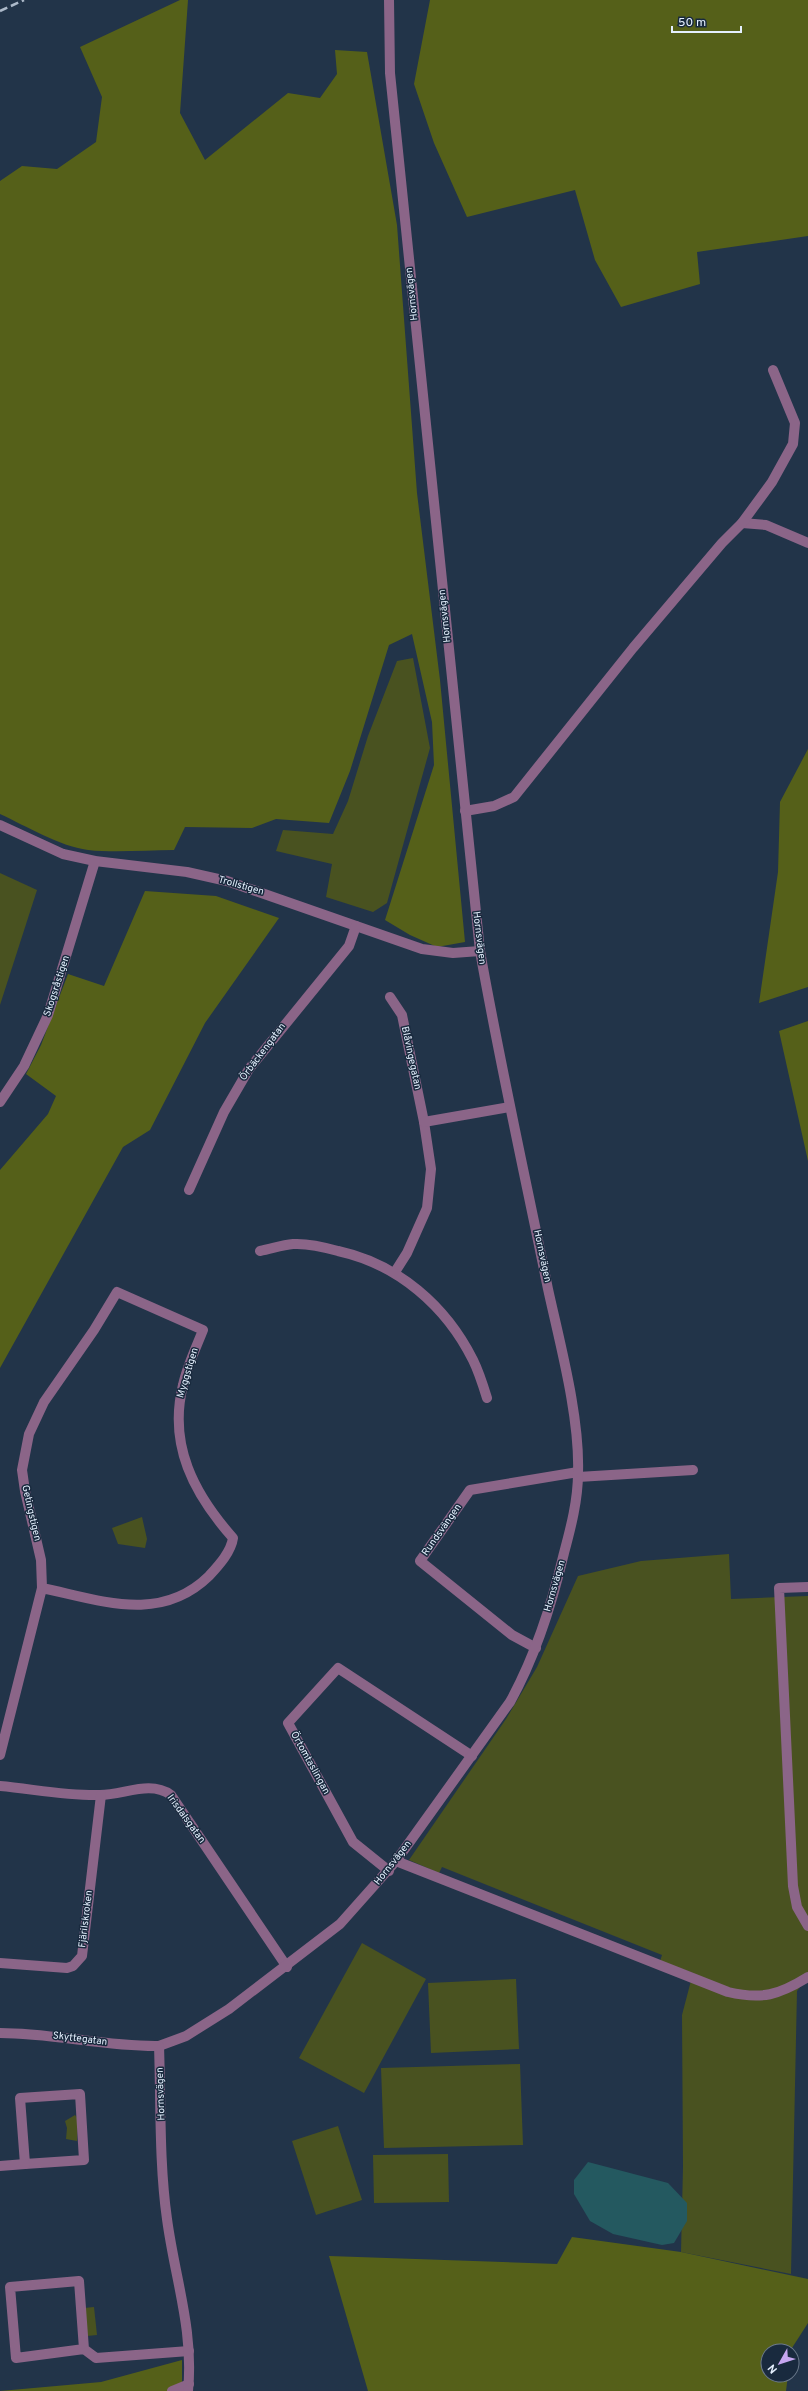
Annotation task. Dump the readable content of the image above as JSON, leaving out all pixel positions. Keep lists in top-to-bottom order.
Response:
{
  "streets": {
    "street": [
      "Hornsvägen",
      "Trollstigen",
      "Skogsråstigen",
      "Örbäckengatan",
      "Blåvingegatan",
      "Myggstigen",
      "Getingstigen",
      "Rundsvängen",
      "Örtomtaslingan",
      "Irisdalsgatan",
      "Fjärilskroken",
      "Skyttegatan"
    ]
  },
  "crossings": [
    ["Hornsvägen", "Trollstigen"],
    ["Hornsvägen", "Rundsvängen"],
    ["Hornsvägen", "Örtomtaslingan"],
    ["Hornsvägen", "Irisdalsgatan"],
    ["Hornsvägen", "Skyttegatan"],
    ["Trollstigen", "Skogsråstigen"],
    ["Trollstigen", "Örbäckengatan"],
    ["Myggstigen", "Getingstigen"],
    ["Irisdalsgatan", "Fjärilskroken"]
  ],
  "scale_bar": "50 m",
  "north": "bottom left"
}
